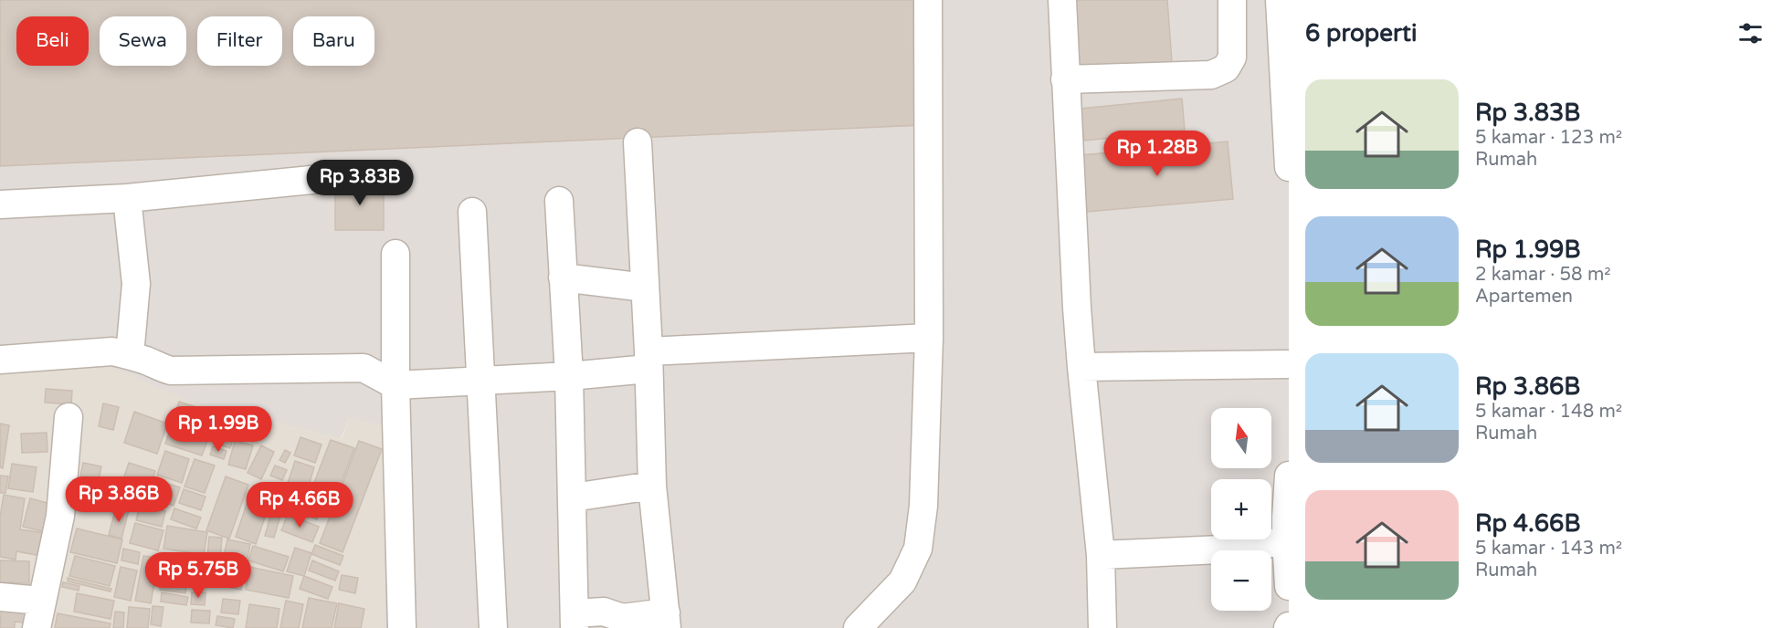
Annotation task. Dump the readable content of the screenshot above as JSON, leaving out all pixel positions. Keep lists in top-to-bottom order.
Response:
{
  "north": "top",
  "page": {
    "heading": "6 properti",
    "chip": [
      "Beli",
      "Sewa",
      "Filter",
      "Baru"
    ],
    "list": [
      {
        "name": "Rp 3.83B",
        "note": "5 kamar · 123 m² · Rumah"
      },
      {
        "name": "Rp 1.99B",
        "note": "2 kamar · 58 m² · Apartemen"
      },
      {
        "name": "Rp 3.86B",
        "note": "5 kamar · 148 m² · Rumah"
      },
      {
        "name": "Rp 4.66B",
        "note": "5 kamar · 143 m² · Rumah"
      }
    ],
    "price": [
      "Rp 1.28B",
      "Rp 3.83B",
      "Rp 1.99B",
      "Rp 3.86B",
      "Rp 4.66B",
      "Rp 5.75B"
    ],
    "map_buttons": ["+", "−"]
  }
}
